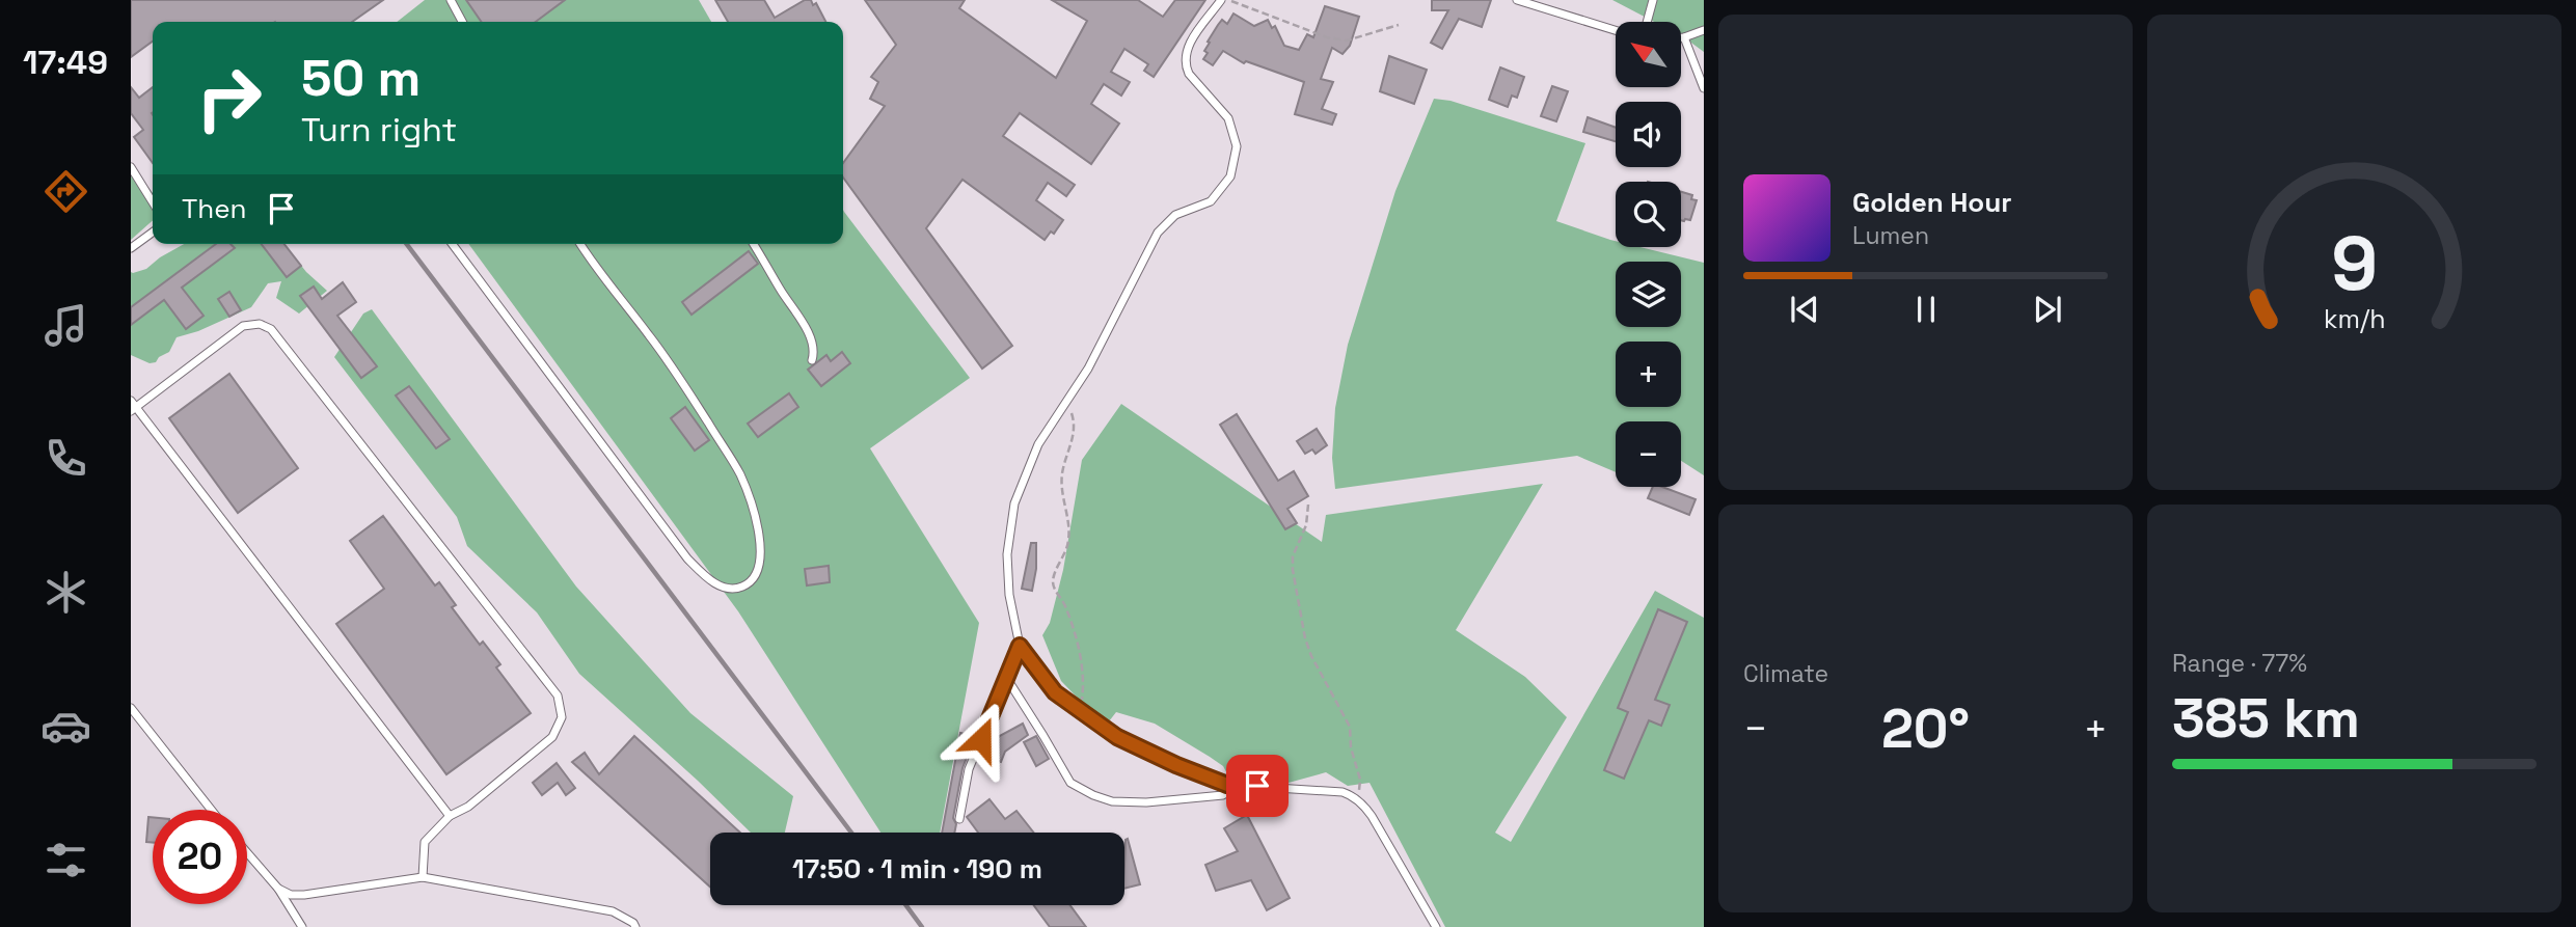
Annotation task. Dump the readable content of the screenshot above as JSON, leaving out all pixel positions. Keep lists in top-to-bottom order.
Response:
{
  "north": "top left",
  "page": {
    "tabs": "17:49",
    "map_buttons": ["+", "−"],
    "turn": ["50 m", "Turn right"],
    "then": "Then",
    "song": ["Golden Hour", "Lumen"],
    "tile": [
      "Climate",
      ["Range · 77%", "385 km"]
    ],
    "heat": ["−", "20°", "+"],
    "limit": "20",
    "trip": "17:50 · 1 min · 190 m",
    "gauge": ["9", "km/h"]
  }
}
